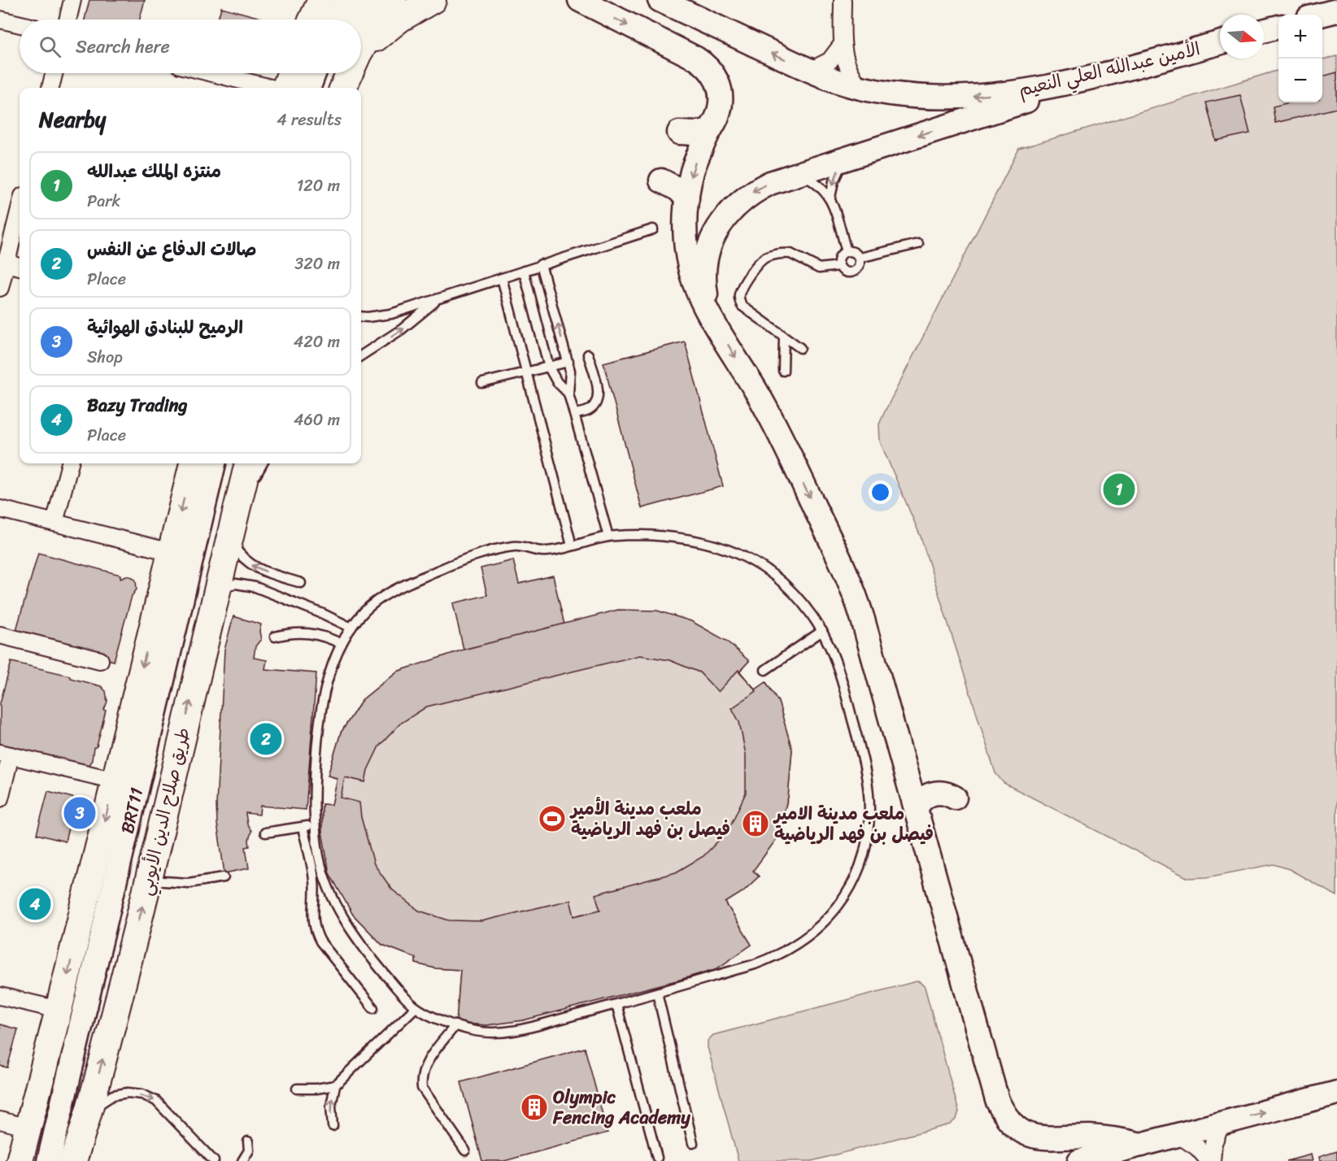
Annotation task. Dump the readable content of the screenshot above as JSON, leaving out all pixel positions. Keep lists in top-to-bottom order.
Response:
{
  "streets": {
    "main road": ["الأمين عبدالله العلي النعيم", "BRT11", "طريق صلاح الدين الأيوبي"]
  },
  "one_way": ["الأمين عبدالله العلي النعيم"],
  "places": {
    "sports": ["ملعب مدينة الأمير فيصل بن فهد الرياضية"],
    "building": ["ملعب مدينة الامير فيصل بن فهد الرياضية", "Olympic Fencing Academy"]
  },
  "north": "right",
  "page": {
    "map_buttons": ["+", "−"],
    "search": "Search here",
    "heading": ["Nearby", "4 results"],
    "list": [
      {
        "mark": "1",
        "name": "منتزه الملك عبدالله",
        "note": "Park",
        "value": "120 m"
      },
      {
        "mark": "2",
        "name": "صالات الدفاع عن النفس",
        "note": "Place",
        "value": "320 m"
      },
      {
        "mark": "3",
        "name": "الرميح للبنادق الهوائية",
        "note": "Shop",
        "value": "420 m"
      },
      {
        "mark": "4",
        "name": "Bazy Trading",
        "note": "Place",
        "value": "460 m"
      }
    ],
    "pins": [
      "1",
      "2",
      "3",
      "4"
    ]
  }
}
